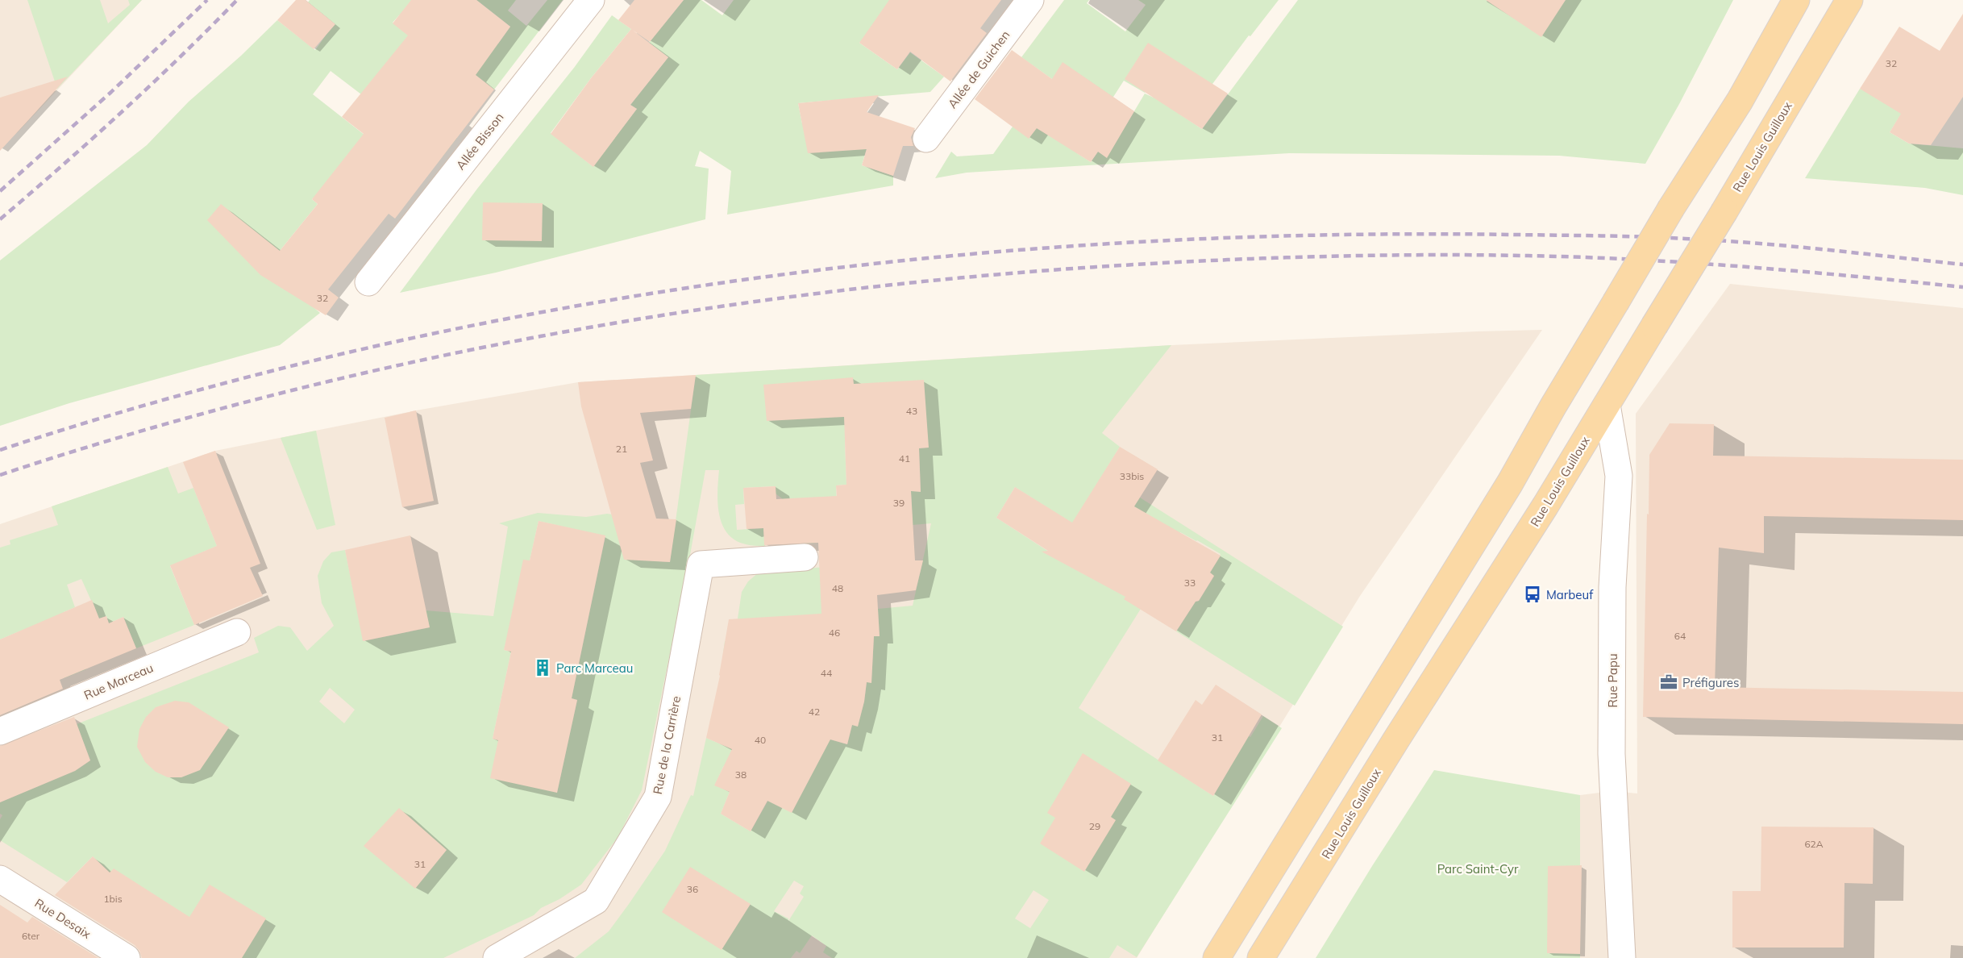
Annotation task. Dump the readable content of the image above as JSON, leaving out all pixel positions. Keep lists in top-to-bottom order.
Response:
{
  "streets": {
    "main road": ["Rue Louis Guilloux"],
    "street": [
      "Allée de Guichen",
      "Allée Bisson",
      "Rue Papu",
      "Rue Marceau",
      "Rue de la Carrière",
      "Rue Desaix"
    ]
  },
  "crossings": [
    ["Rue Louis Guilloux", "Rue Papu"]
  ],
  "parks": ["Parc Saint-Cyr"],
  "places": {
    "bus stop": ["Marbeuf"],
    "building": ["Parc Marceau"],
    "office": ["Préfigures"]
  },
  "house_numbers": [
    "32",
    "32",
    "43",
    "21",
    "41",
    "33bis",
    "39",
    "33",
    "48",
    "46",
    "64",
    "44",
    "42",
    "31",
    "40",
    "38",
    "29",
    "62A",
    "31",
    "36",
    "1bis",
    "6ter"
  ]
}
